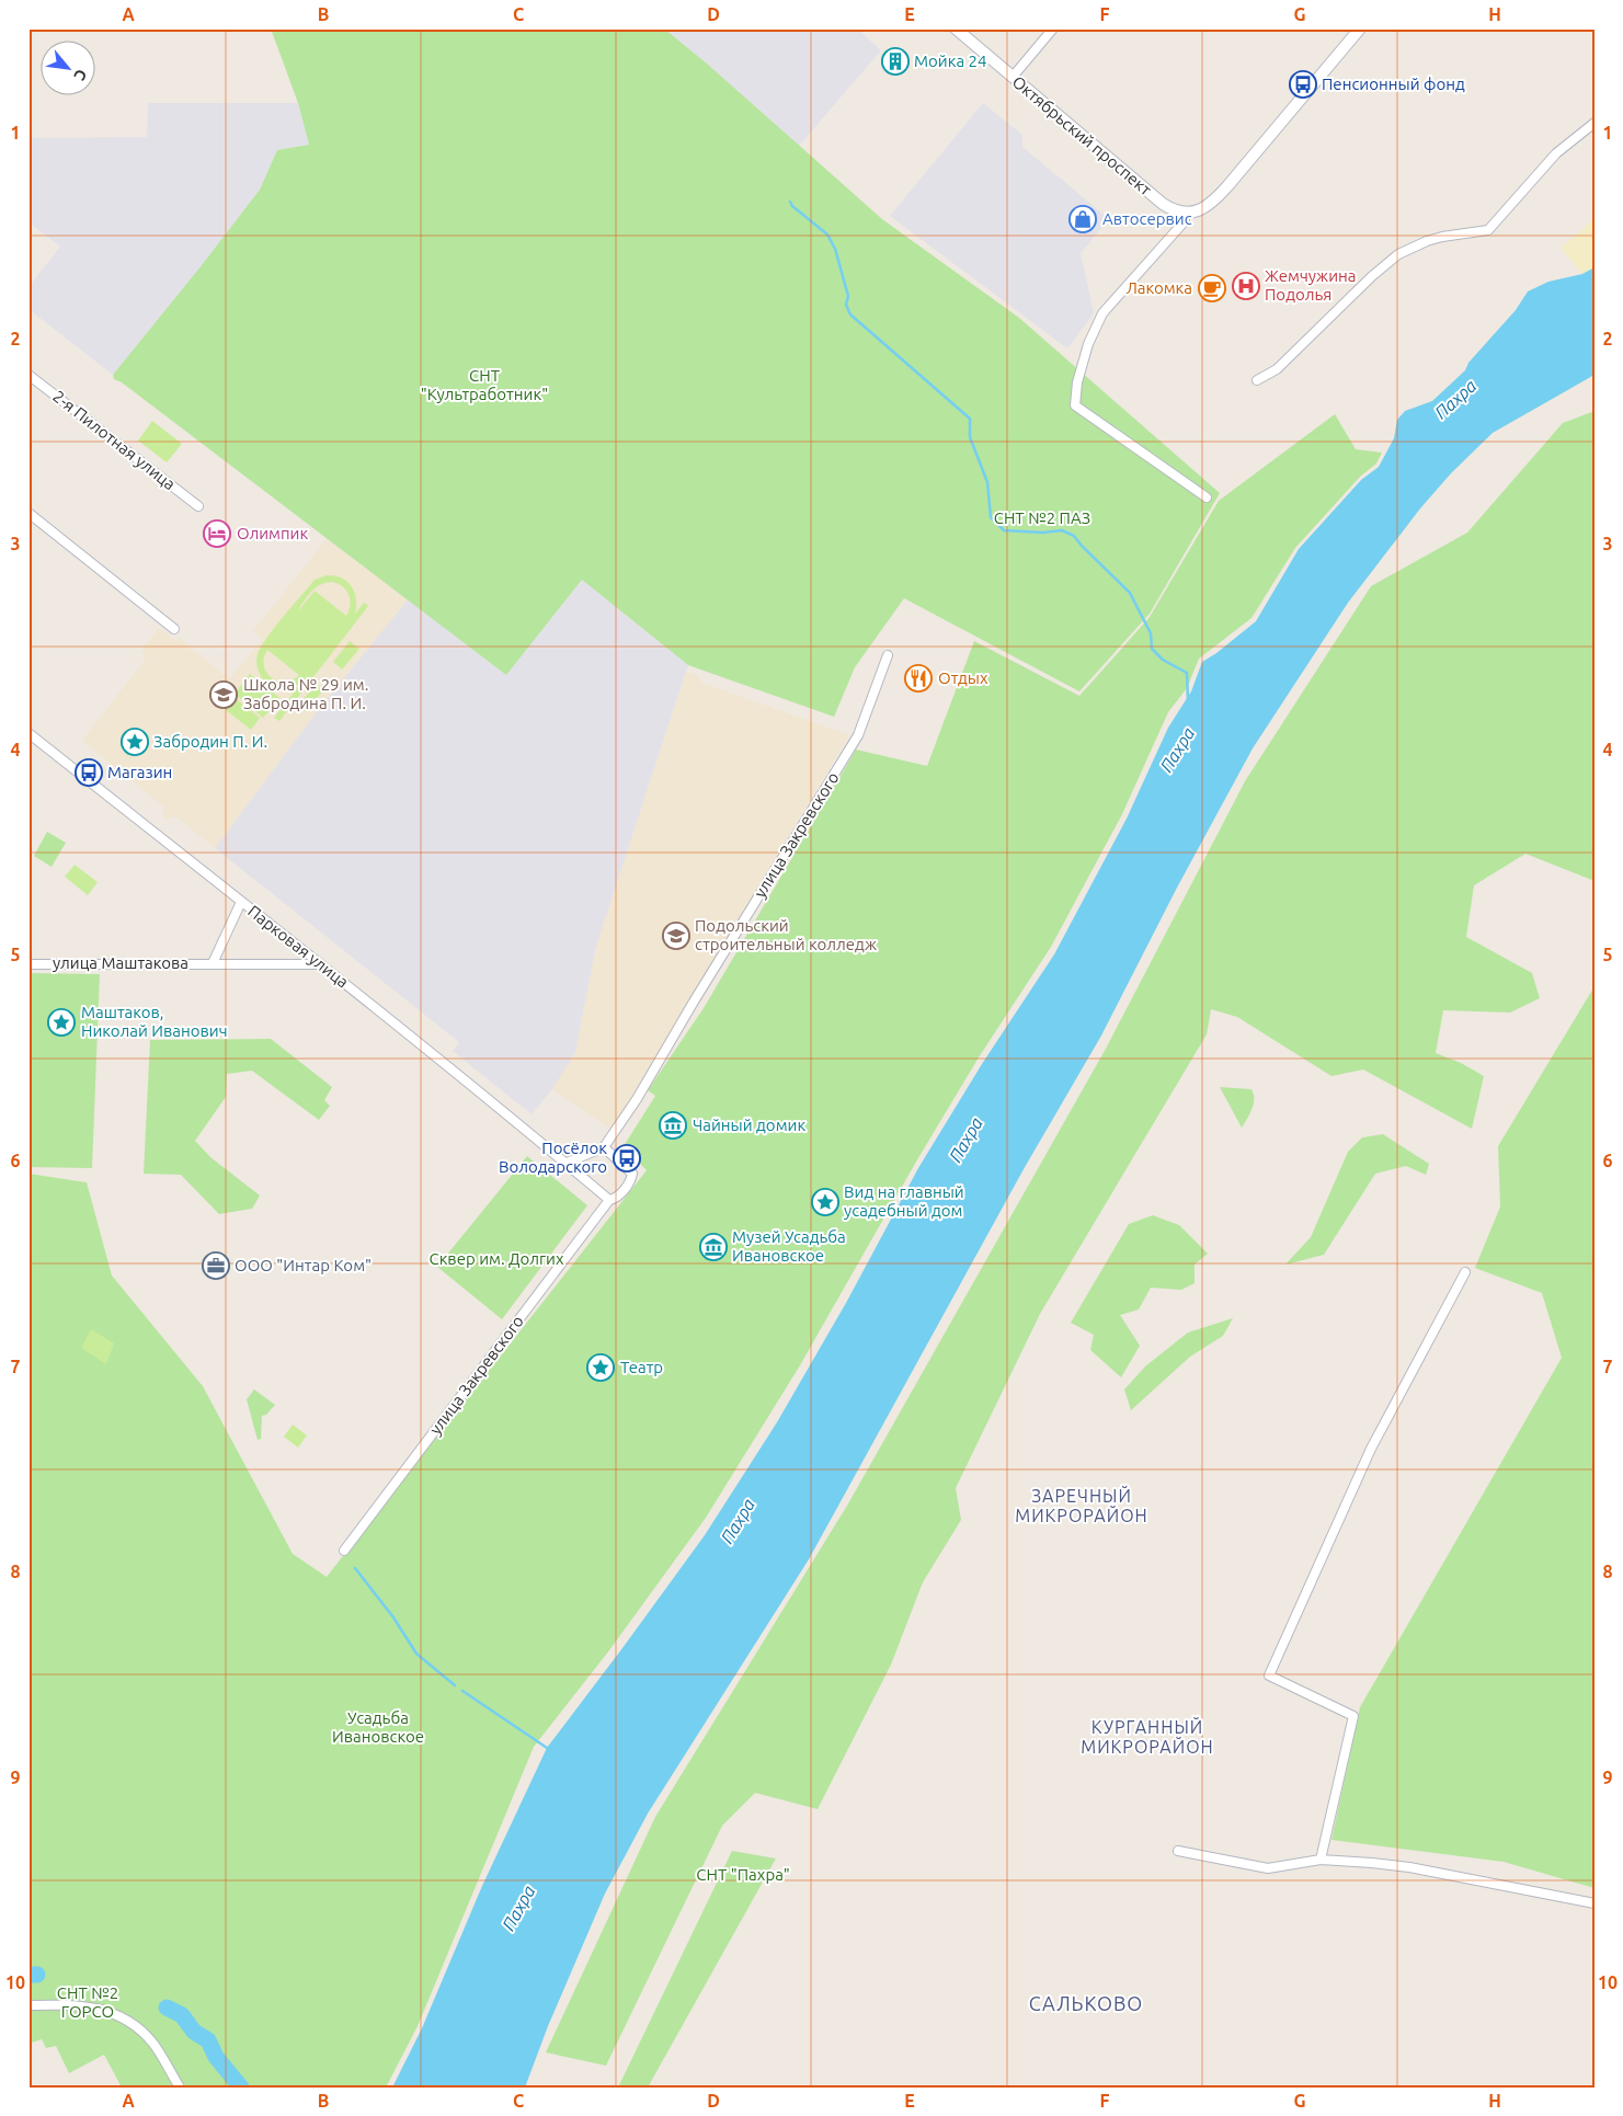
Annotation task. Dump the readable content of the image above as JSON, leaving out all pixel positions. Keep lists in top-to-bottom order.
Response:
{
  "streets": {
    "main road": ["Октябрьский проспект"],
    "street": [
      "2-я Пилотная улица",
      "улица Закревского",
      "Парковая улица",
      "улица Маштакова"
    ]
  },
  "crossings": [
    ["улица Закревского", "Парковая улица"],
    ["Парковая улица", "улица Маштакова"]
  ],
  "districts": ["ЗАРЕЧНЫЙ МИКРОРАЙОН", "КУРГАННЫЙ МИКРОРАЙОН", "САЛЬКОВО"],
  "water": ["Пахра"],
  "parks": [
    "СНТ \"Культработник\"",
    "СНТ №2 ПАЗ",
    "Сквер им. Долгих",
    "Усадьба Ивановское",
    "СНТ \"Пахра\"",
    "СНТ №2 ГОРСО"
  ],
  "places": {
    "building": ["Мойка 24"],
    "bus stop": ["Пенсионный фонд", "Магазин", "Посёлок Володарского"],
    "shop": ["Автосервис"],
    "hospital": ["Жемчужина Подолья"],
    "cafe": ["Лакомка"],
    "hotel": ["Олимпик"],
    "restaurant": ["Отдых"],
    "school or university": ["Школа № 29 им. Забродина П. И.", "Подольский строительный колледж"],
    "place": [
      "Забродин П. И.",
      "Маштаков, Николай Иванович",
      "Вид на главный усадебный дом",
      "Театр"
    ],
    "museum": ["Чайный домик", "Музей Усадьба Ивановское"],
    "office": ["ООО \"Интар Ком\""]
  },
  "north": "bottom right",
  "grid": {
    "columns": [
      "A",
      "B",
      "C",
      "D",
      "E",
      "F",
      "G",
      "H"
    ],
    "rows": [
      "1",
      "2",
      "3",
      "4",
      "5",
      "6",
      "7",
      "8",
      "9",
      "10"
    ]
  }
}
